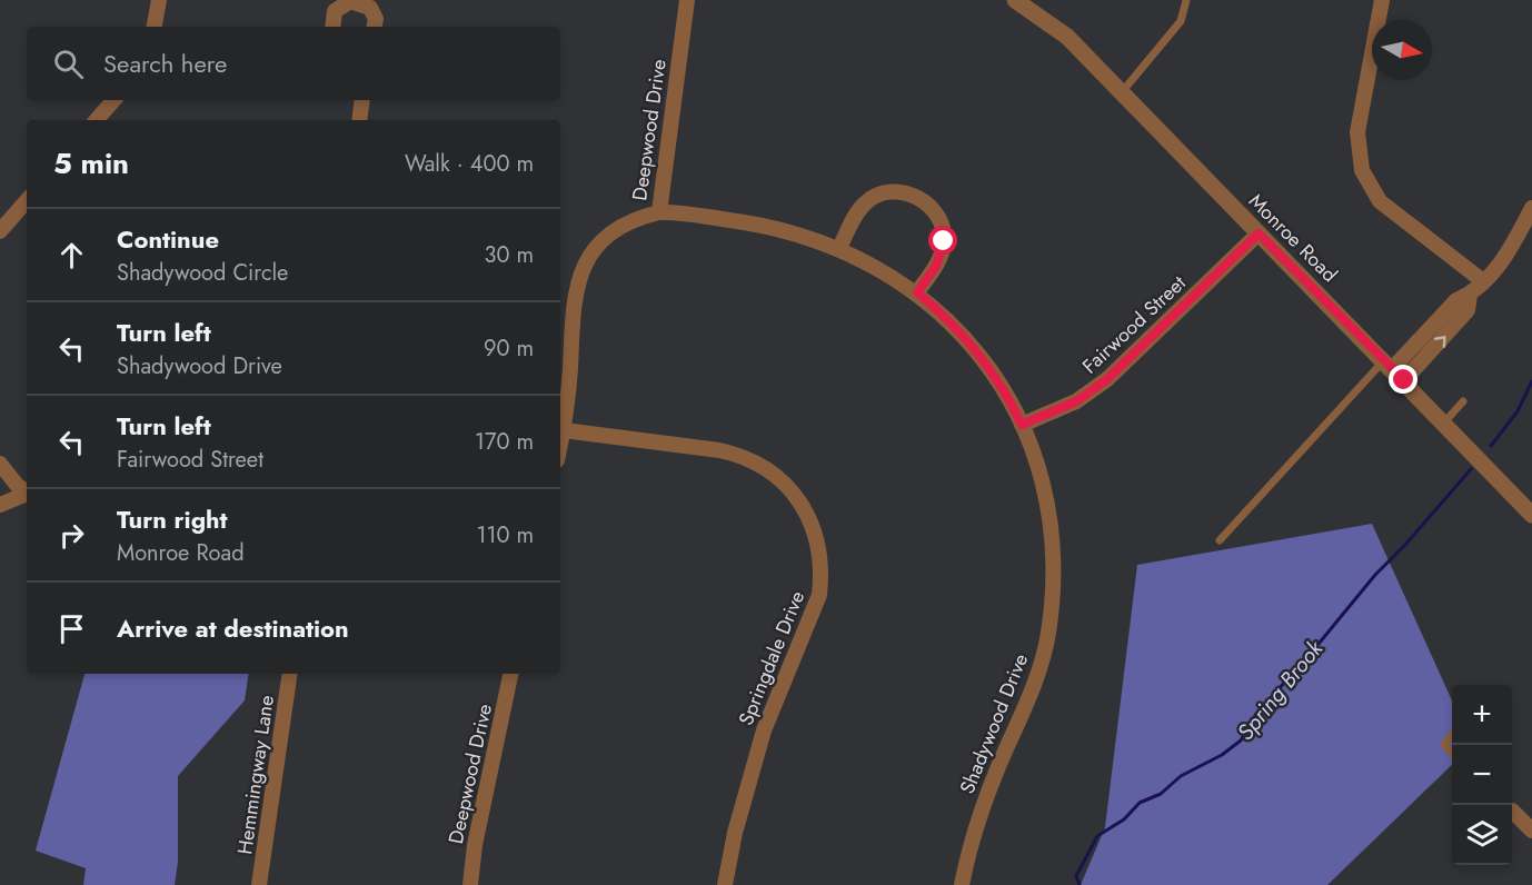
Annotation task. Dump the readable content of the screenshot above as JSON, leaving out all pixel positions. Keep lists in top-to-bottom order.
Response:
{
  "streets": {
    "street": [
      "Deepwood Drive",
      "Monroe Road",
      "Fairwood Street",
      "Springdale Drive",
      "Shadywood Drive",
      "Hemmingway Lane"
    ]
  },
  "crossings": [
    ["Deepwood Drive", "Springdale Drive"],
    ["Deepwood Drive", "Shadywood Drive"],
    ["Monroe Road", "Fairwood Street"],
    ["Fairwood Street", "Shadywood Drive"]
  ],
  "water": ["Spring Brook"],
  "north": "right",
  "page": {
    "search": "Search here",
    "heading": ["5 min", "Walk · 400 m"],
    "list": [
      ["Continue", "Shadywood Circle", "30 m"],
      ["Turn left", "Shadywood Drive", "90 m"],
      ["Turn left", "Fairwood Street", "170 m"],
      ["Turn right", "Monroe Road", "110 m"],
      "Arrive at destination"
    ],
    "map_buttons": ["+", "−"]
  }
}
